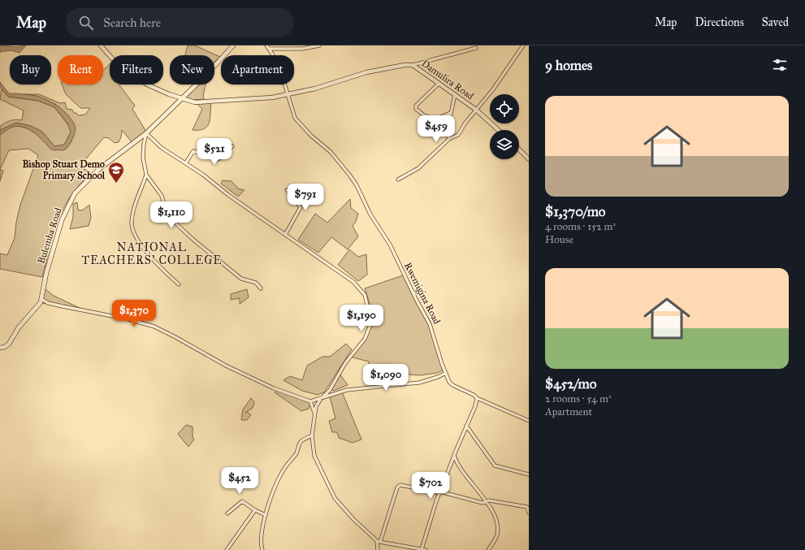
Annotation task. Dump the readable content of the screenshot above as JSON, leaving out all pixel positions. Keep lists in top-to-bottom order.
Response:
{
  "streets": {
    "main road": ["Bulemba Road"],
    "street": ["Damulira Road", "Rwemigina Road"]
  },
  "crossings": [
    ["Damulira Road", "Bulemba Road"],
    ["Damulira Road", "Rwemigina Road"]
  ],
  "districts": ["NATIONAL TEACHERS' COLLEGE"],
  "places": {
    "school or university": ["Bishop Stuart Demo Primary School"]
  },
  "page": {
    "header": "Map",
    "search": "Search here",
    "nav": ["Map", "Directions", "Saved"],
    "heading": "9 homes",
    "chip": [
      "Buy",
      "Rent",
      "Filters",
      "New",
      "Apartment"
    ],
    "list": [
      {
        "name": "$1,370/mo",
        "note": "4 rooms · 152 m² · House"
      },
      {
        "name": "$452/mo",
        "note": "2 rooms · 54 m² · Apartment"
      }
    ],
    "price": [
      "$459",
      "$521",
      "$791",
      "$1,110",
      "$1,370",
      "$1,190",
      "$1,090",
      "$452",
      "$702"
    ]
  }
}
